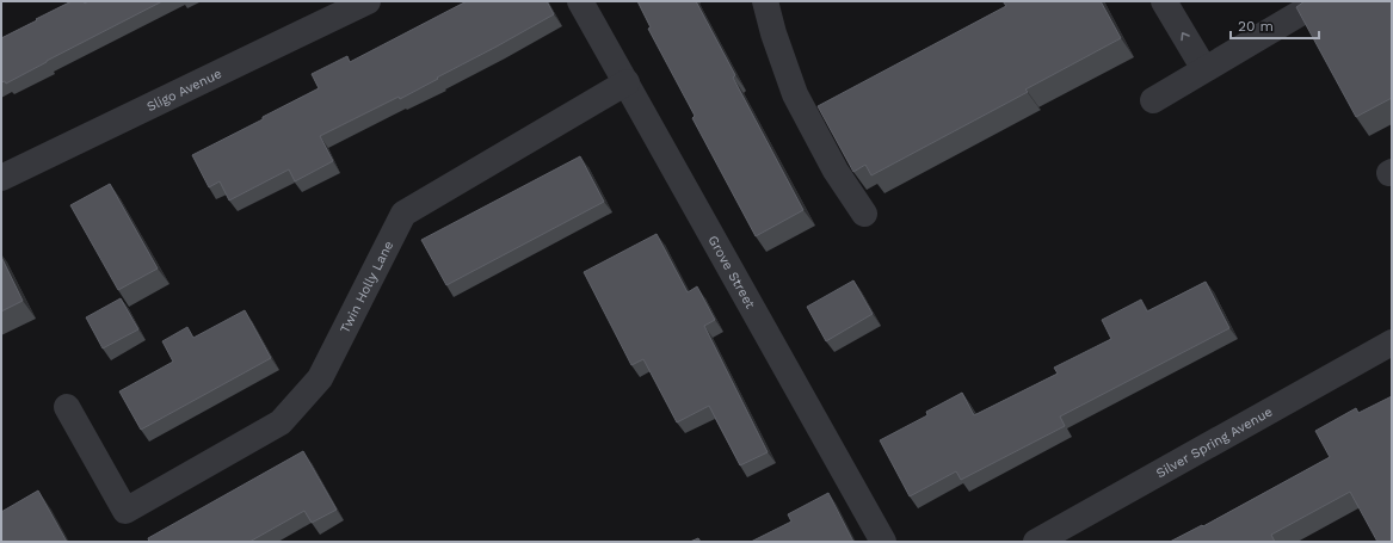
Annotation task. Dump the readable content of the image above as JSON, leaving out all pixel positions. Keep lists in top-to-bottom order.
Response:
{
  "streets": {
    "street": [
      "Sligo Avenue",
      "Grove Street",
      "Twin Holly Lane",
      "Silver Spring Avenue"
    ]
  },
  "crossings": [
    ["Grove Street", "Twin Holly Lane"]
  ],
  "scale_bar": "20 m"
}
